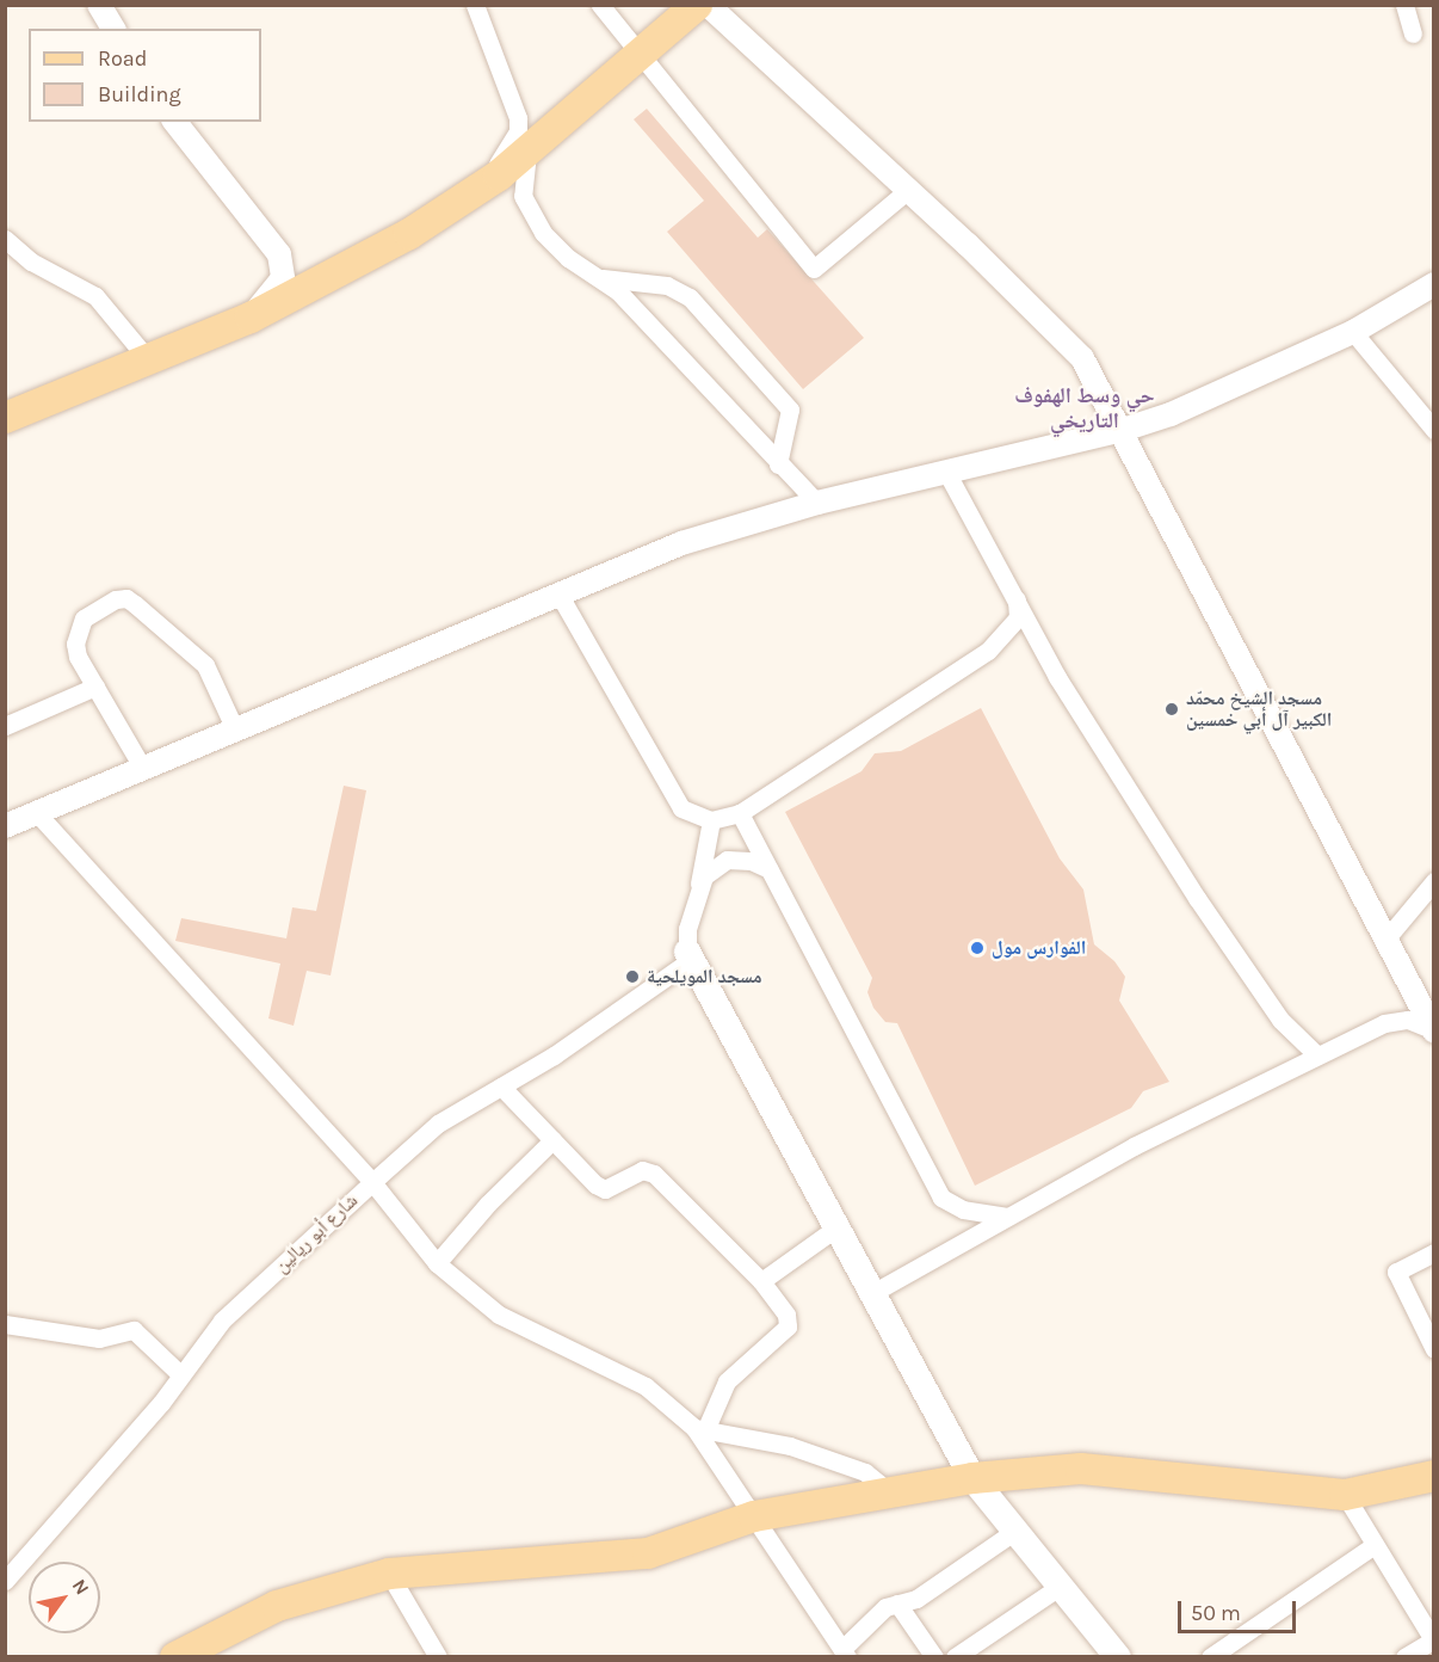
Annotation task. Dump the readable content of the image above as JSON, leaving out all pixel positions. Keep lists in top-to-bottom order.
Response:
{
  "streets": {
    "street": ["شارع أبو ريالين"]
  },
  "districts": ["حي وسط الهفوف التاريخي"],
  "places": ["مسجد الشيخ محمّد الكبير آل أبي خمسين", "الفوارس مول", "مسجد المويلحية"],
  "legend": ["Road", "Building"],
  "scale_bar": "50 m",
  "north": "top right"
}
